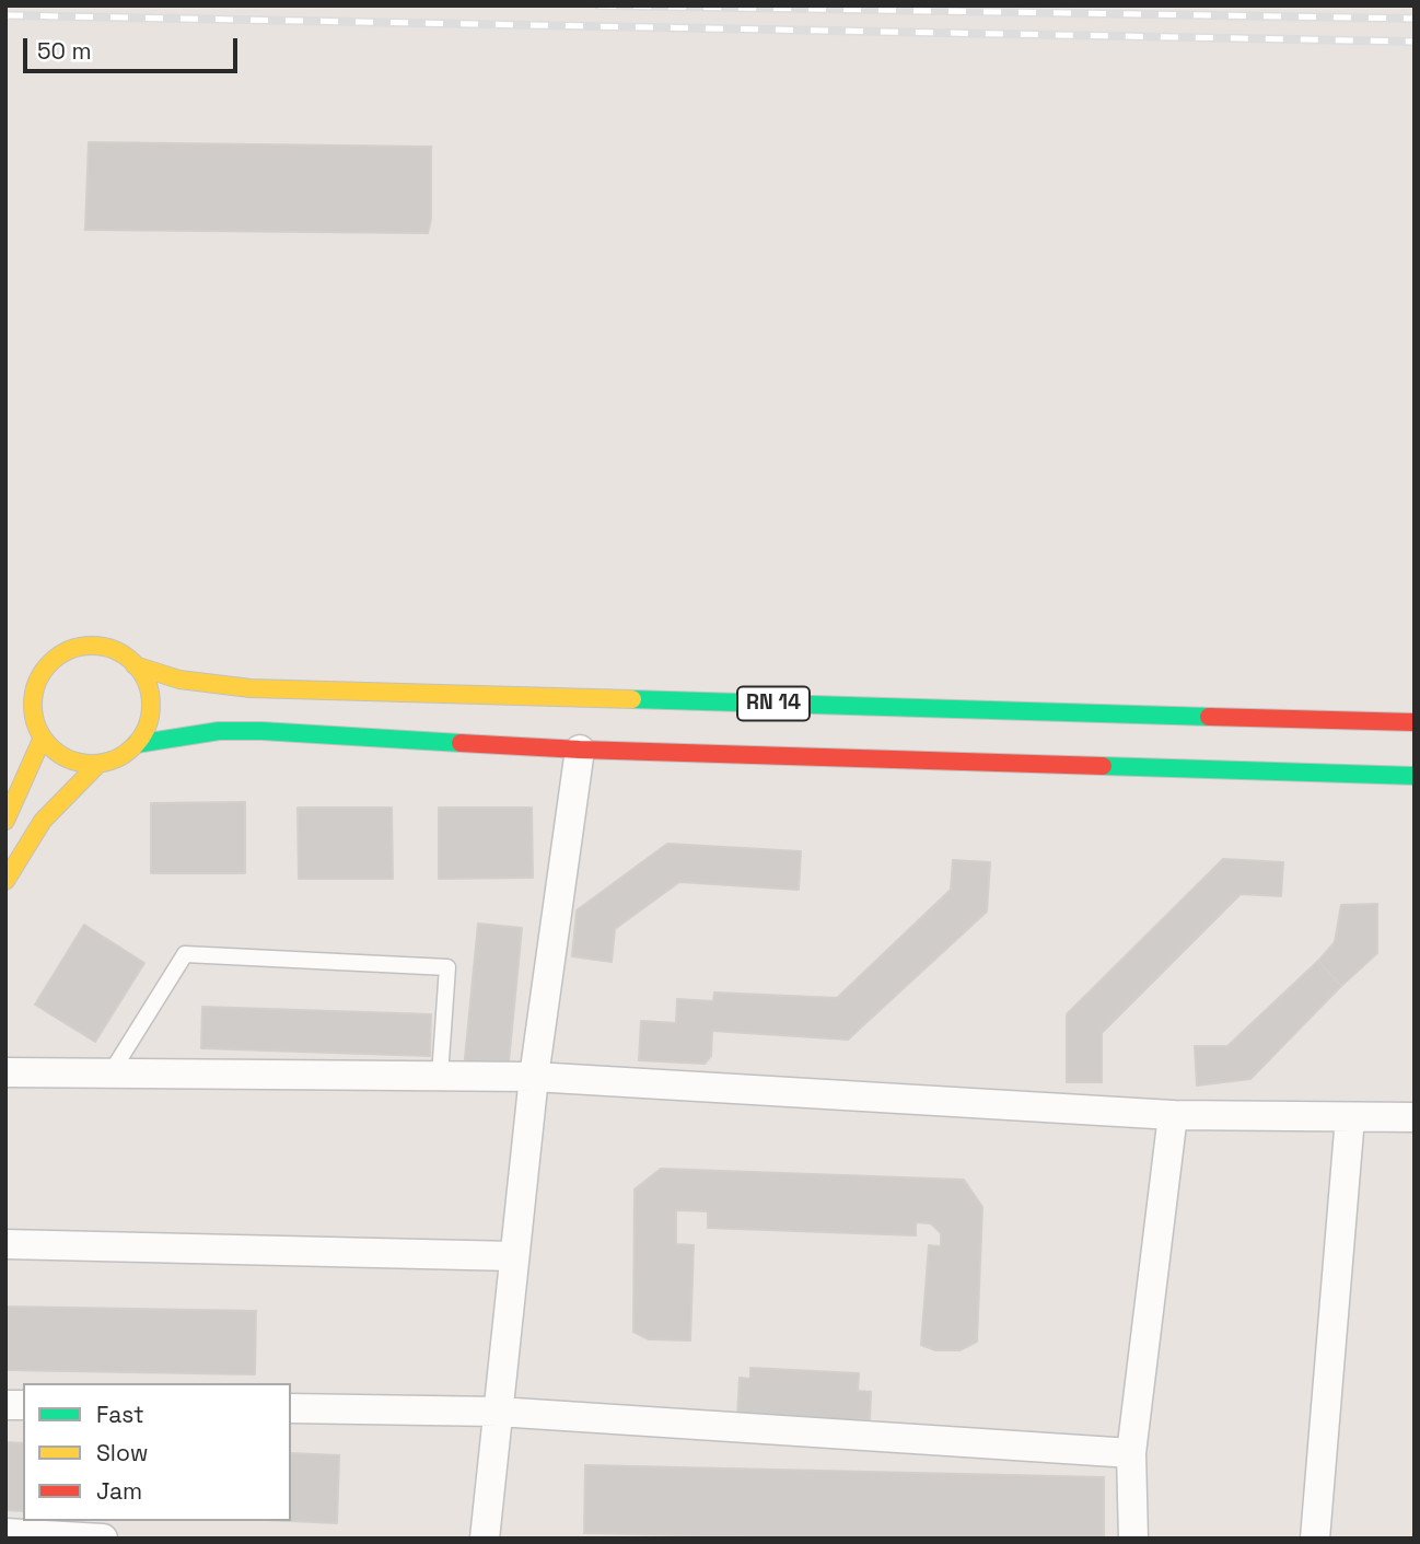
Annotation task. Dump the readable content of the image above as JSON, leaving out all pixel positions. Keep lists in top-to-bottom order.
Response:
{
  "streets": {
    "main road": ["RN 14"]
  },
  "legend": ["Fast", "Slow", "Jam"],
  "scale_bar": "50 m"
}
